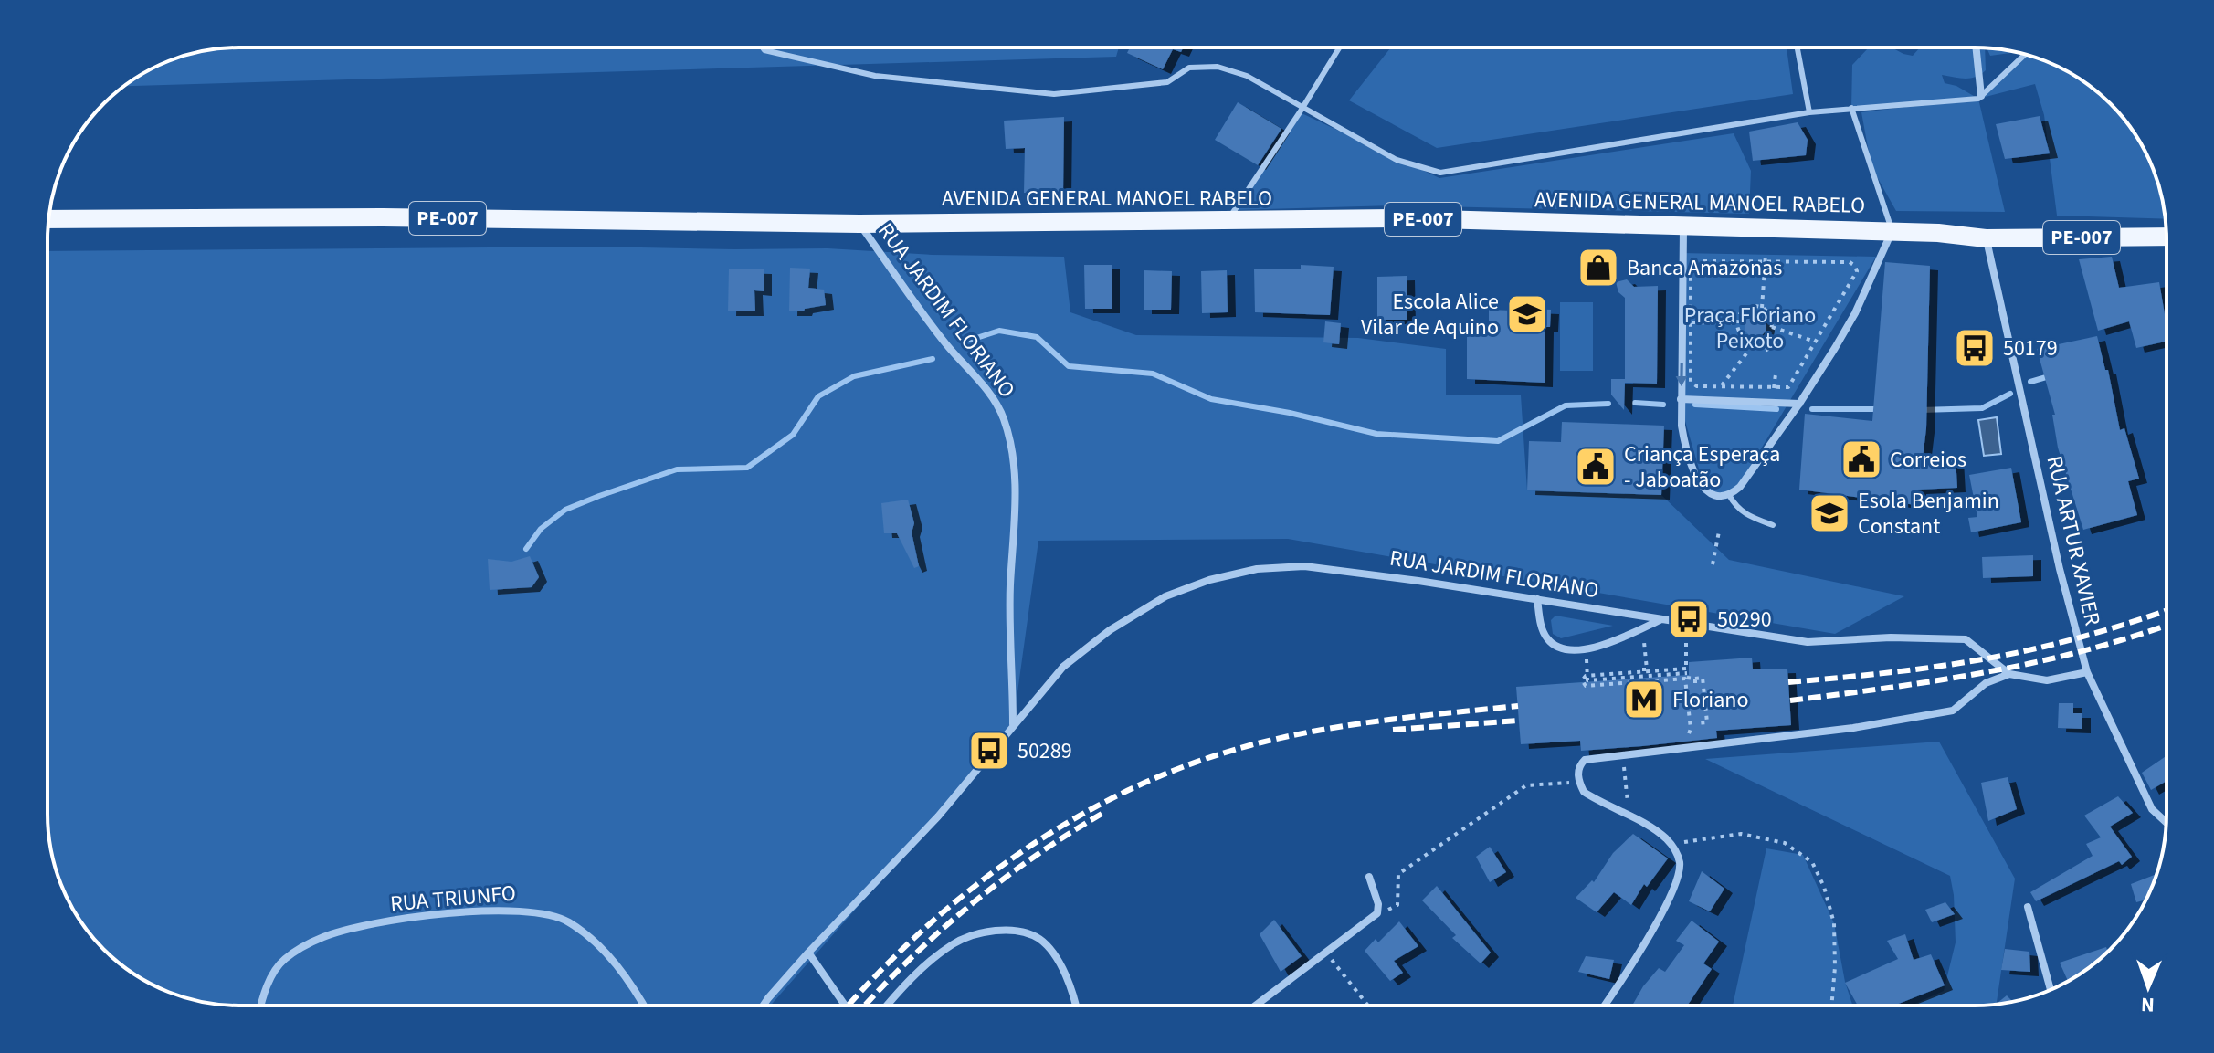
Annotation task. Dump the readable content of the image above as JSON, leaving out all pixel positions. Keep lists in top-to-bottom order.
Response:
{
  "streets": {
    "main road": ["AVENIDA GENERAL MANOEL RABELO", "PE-007"],
    "street": ["RUA JARDIM FLORIANO", "RUA ARTUR XAVIER", "RUA TRIUNFO"]
  },
  "crossings": [
    ["AVENIDA GENERAL MANOEL RABELO", "RUA JARDIM FLORIANO"],
    ["AVENIDA GENERAL MANOEL RABELO", "RUA ARTUR XAVIER"]
  ],
  "parks": ["Praça Floriano Peixoto"],
  "places": {
    "shop": ["Banca Amazonas"],
    "school or university": ["Escola Alice Vilar de Aquino", "Esola Benjamin Constant"],
    "bus stop": ["50179", "50290", "50289"],
    "public building": ["Correios", "Criança Esperaça - Jaboatão"],
    "metro station": ["Floriano"]
  },
  "north": "bottom"
}
